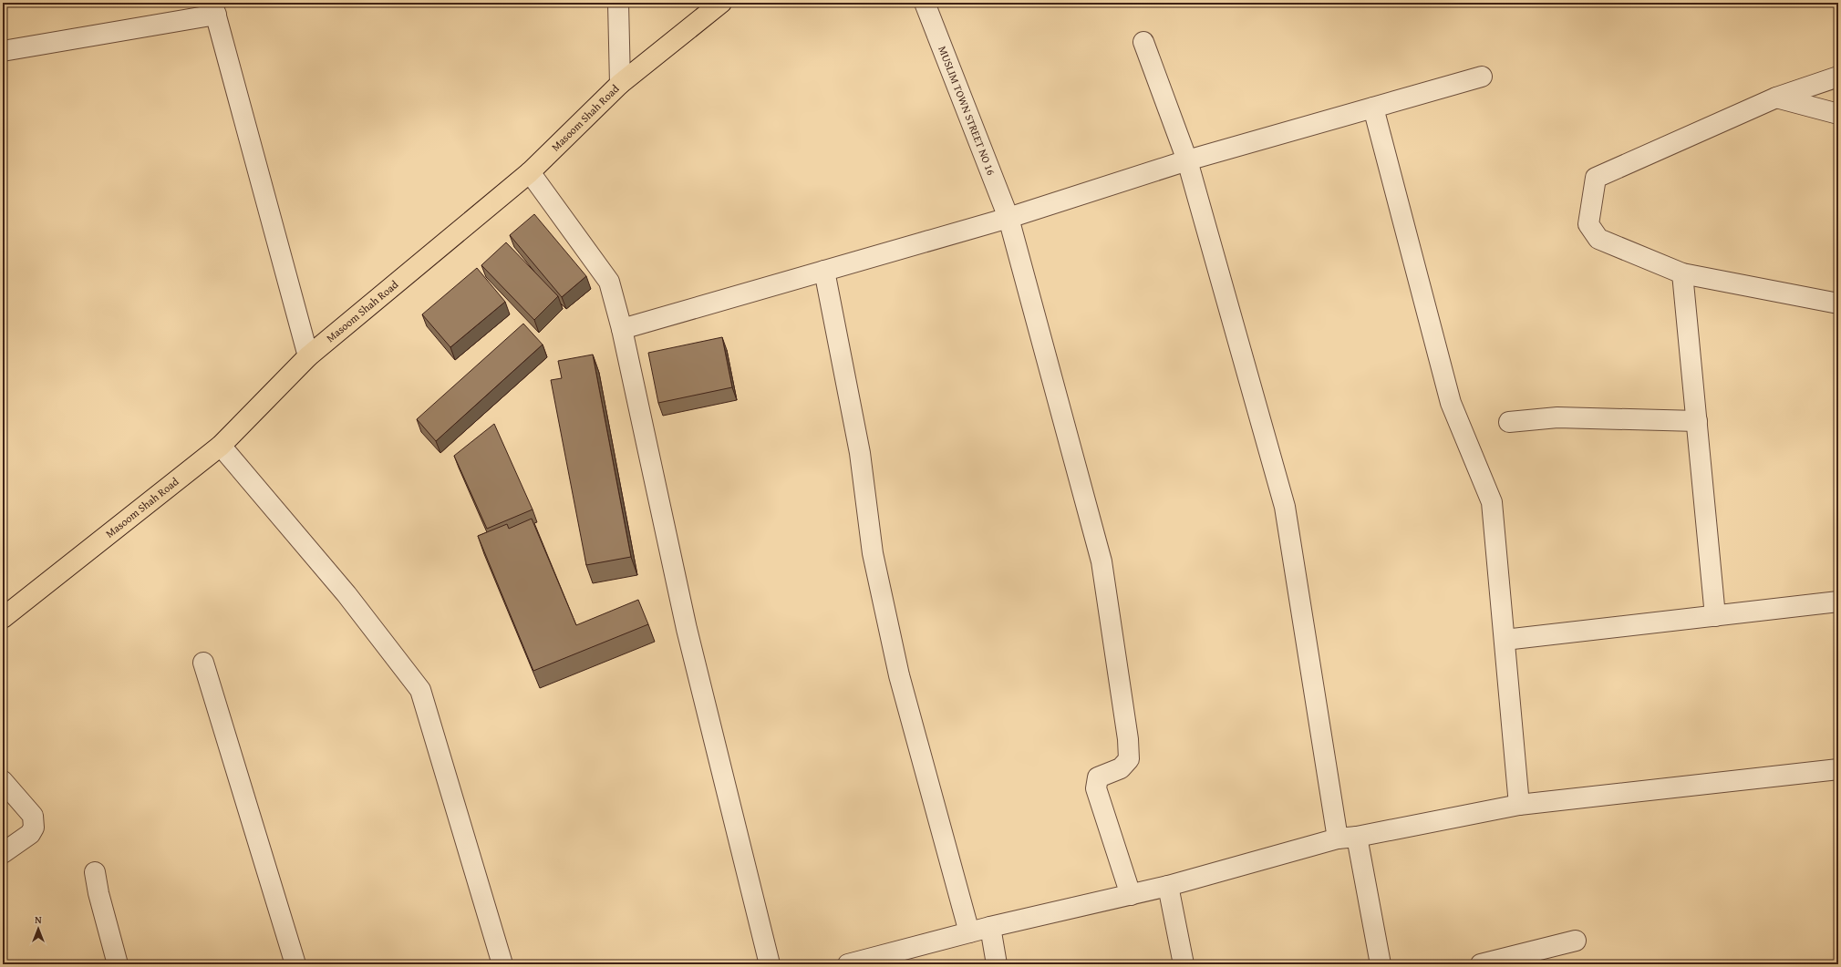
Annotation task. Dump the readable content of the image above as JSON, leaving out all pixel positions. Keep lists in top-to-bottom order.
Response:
{
  "streets": {
    "main road": ["Masoom Shah Road"],
    "street": ["MUSLIM TOWN STREET NO 16"]
  },
  "north": "top"
}
